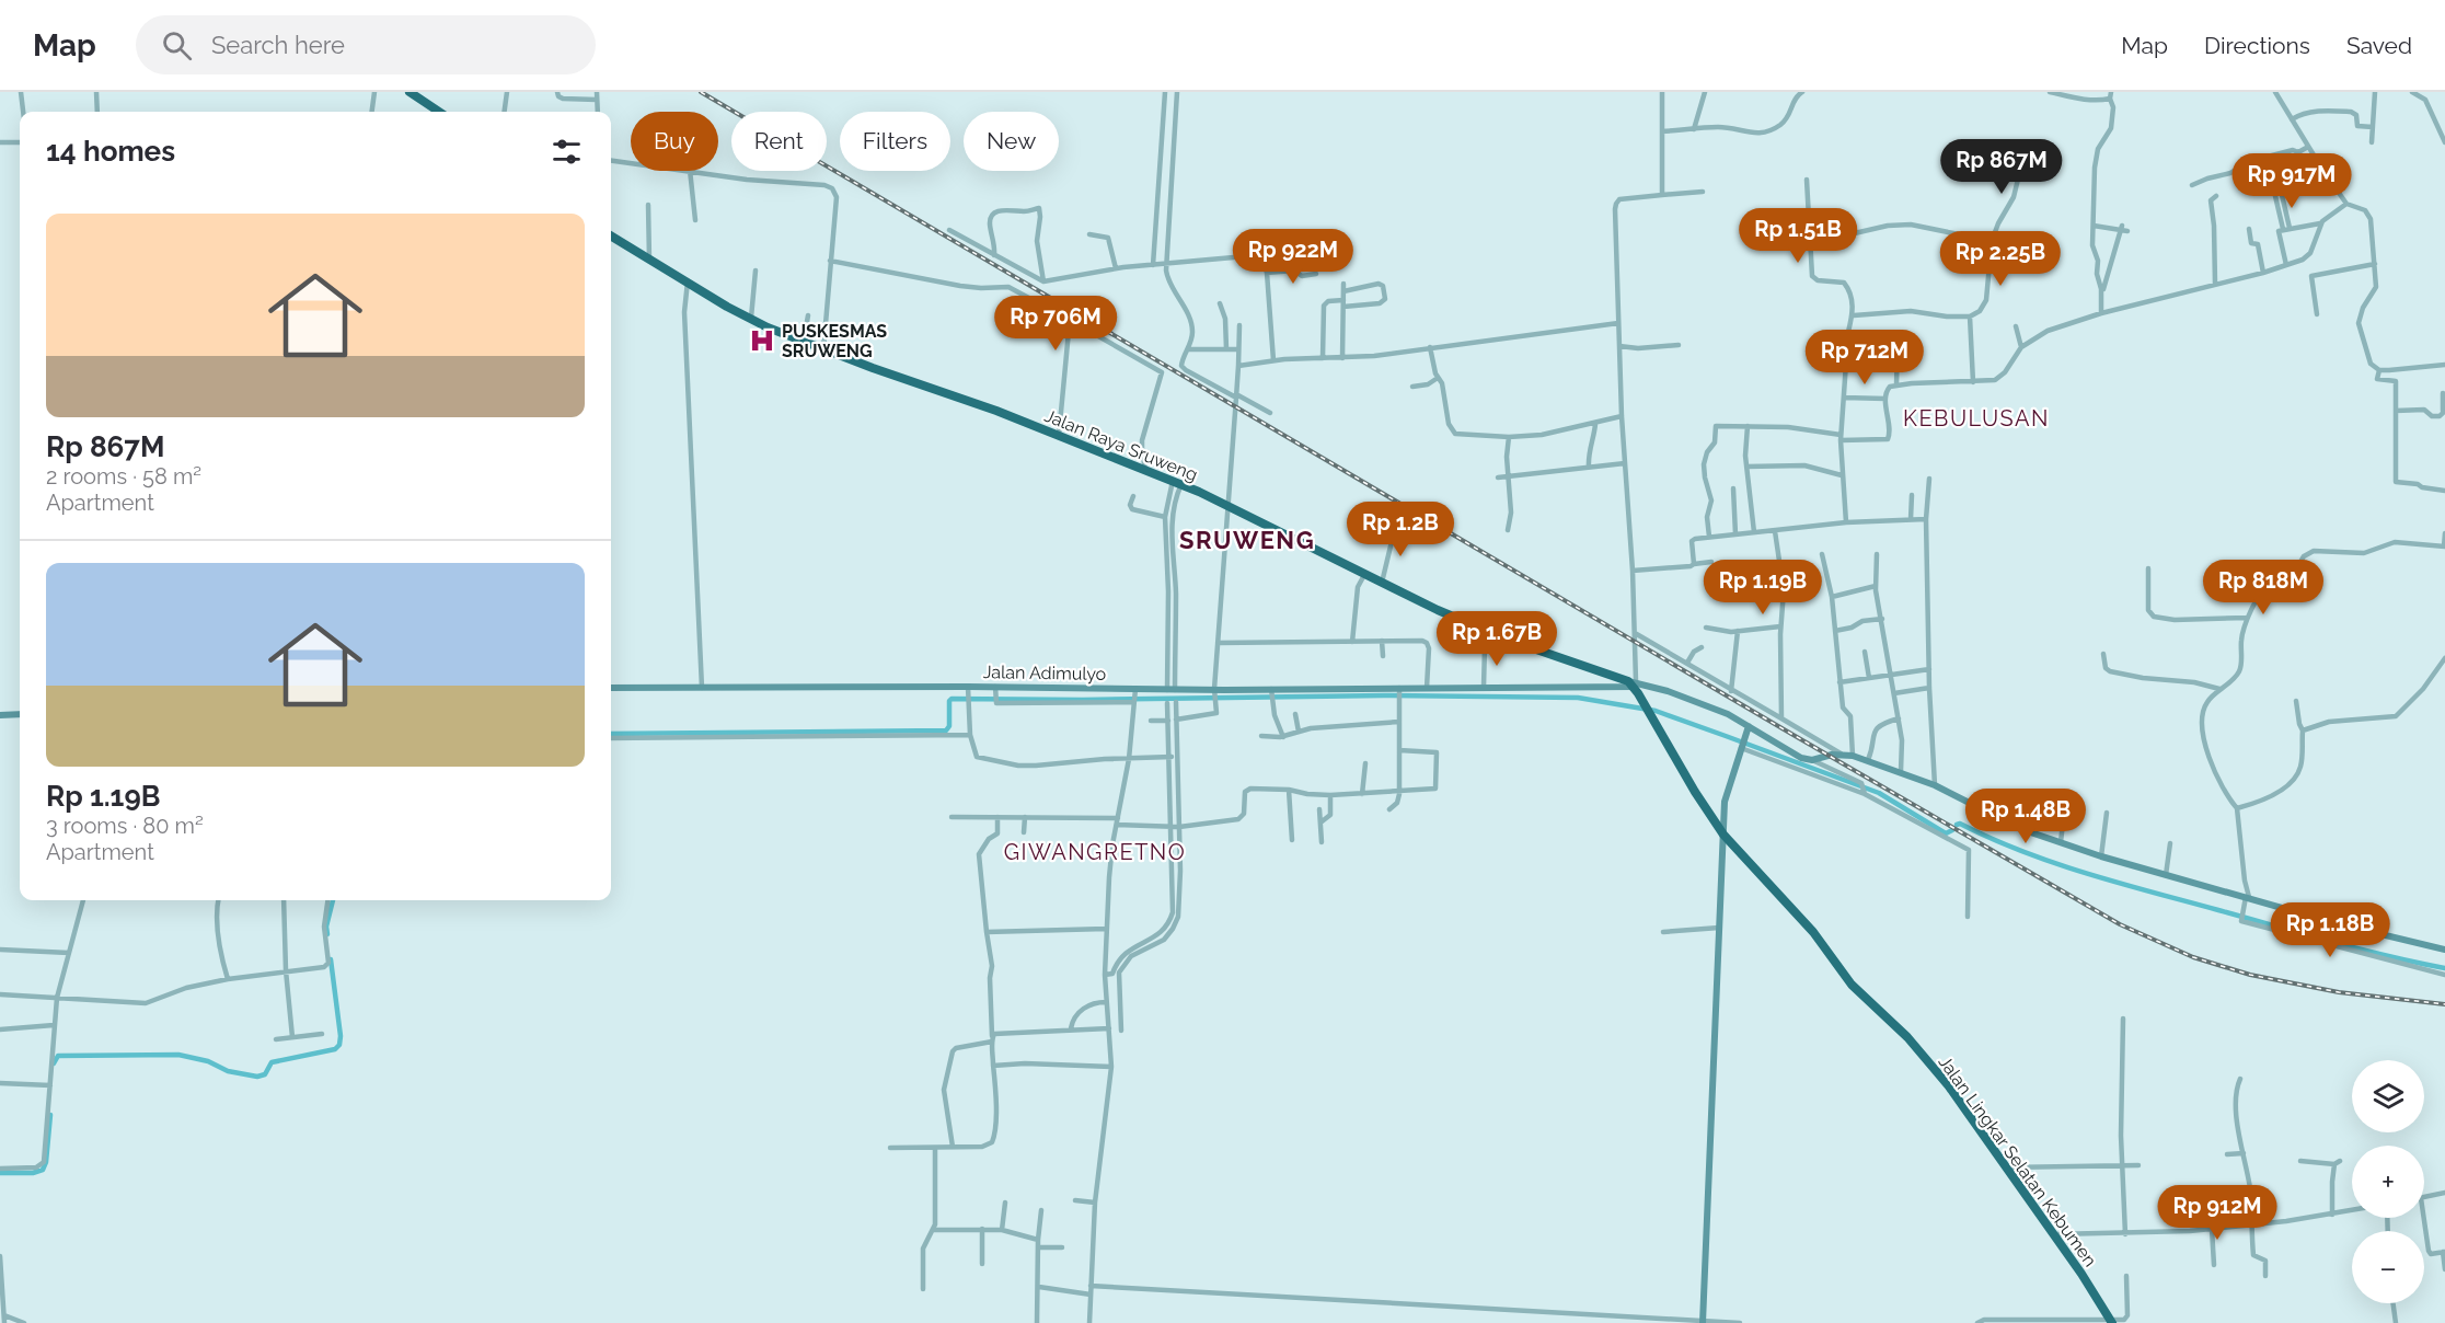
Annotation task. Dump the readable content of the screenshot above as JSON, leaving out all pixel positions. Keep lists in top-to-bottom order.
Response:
{
  "streets": {
    "highway": ["Jalan Raya Sruweng", "Jalan Lingkar Selatan Kebumen"],
    "street": ["Jalan Adimulyo"]
  },
  "crossings": [
    ["Jalan Raya Sruweng", "Jalan Adimulyo"],
    ["Jalan Raya Sruweng", "Jalan Lingkar Selatan Kebumen"],
    ["Jalan Adimulyo", "Jalan Lingkar Selatan Kebumen"]
  ],
  "districts": ["KEBULUSAN", "SRUWENG", "GIWANGRETNO"],
  "places": {
    "hospital": ["PUSKESMAS SRUWENG"]
  },
  "page": {
    "header": "Map",
    "search": "Search here",
    "nav": ["Map", "Directions", "Saved"],
    "chip": [
      "Buy",
      "Rent",
      "Filters",
      "New"
    ],
    "heading": "14 homes",
    "price": [
      "Rp 867M",
      "Rp 917M",
      "Rp 1.51B",
      "Rp 922M",
      "Rp 2.25B",
      "Rp 706M",
      "Rp 712M",
      "Rp 1.2B",
      "Rp 1.19B",
      "Rp 818M",
      "Rp 1.67B",
      "Rp 1.48B",
      "Rp 1.18B",
      "Rp 912M"
    ],
    "list": [
      {
        "name": "Rp 867M",
        "note": "2 rooms · 58 m² · Apartment"
      },
      {
        "name": "Rp 1.19B",
        "note": "3 rooms · 80 m² · Apartment"
      }
    ],
    "map_buttons": ["+", "−"]
  }
}
